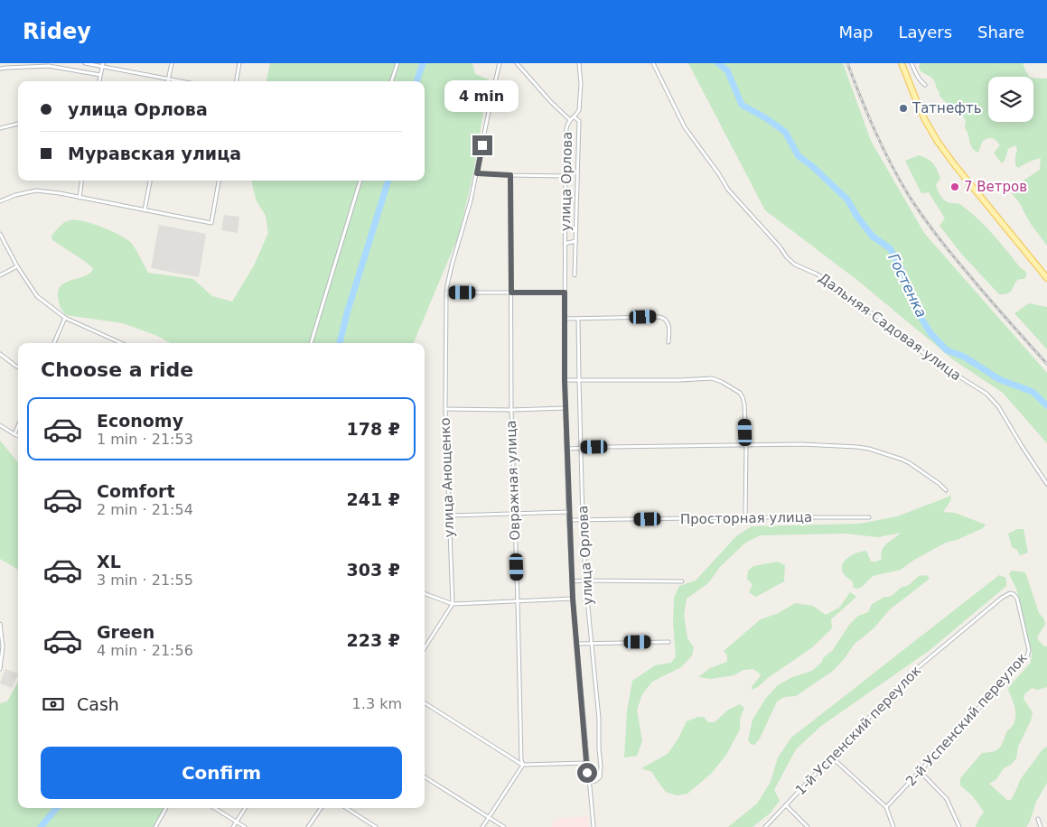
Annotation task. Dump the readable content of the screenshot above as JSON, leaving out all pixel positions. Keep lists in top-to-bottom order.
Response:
{
  "streets": {
    "street": [
      "улица Орлова",
      "Дальняя Садовая улица",
      "улица Анощенко",
      "Овражная улица",
      "Просторная улица",
      "2-й Успенский переулок",
      "1-й Успенский переулок"
    ]
  },
  "crossings": [
    ["улица Орлова", "Просторная улица"],
    ["2-й Успенский переулок", "1-й Успенский переулок"]
  ],
  "water": ["Гостенка"],
  "places": ["Татнефть", "7 Ветров"],
  "page": {
    "header": "Ridey",
    "nav": ["Map", "Layers", "Share"],
    "bubble": "4 min",
    "banner": ["улица Орлова", "Муравская улица"],
    "heading": "Choose a ride",
    "list": [
      {
        "name": "Economy",
        "note": "1 min · 21:53",
        "value": "178 ₽"
      },
      {
        "name": "Comfort",
        "note": "2 min · 21:54",
        "value": "241 ₽"
      },
      {
        "name": "XL",
        "note": "3 min · 21:55",
        "value": "303 ₽"
      },
      {
        "name": "Green",
        "note": "4 min · 21:56",
        "value": "223 ₽"
      }
    ],
    "pay": ["Cash", "1.3 km"],
    "buttons": "Confirm"
  }
}
